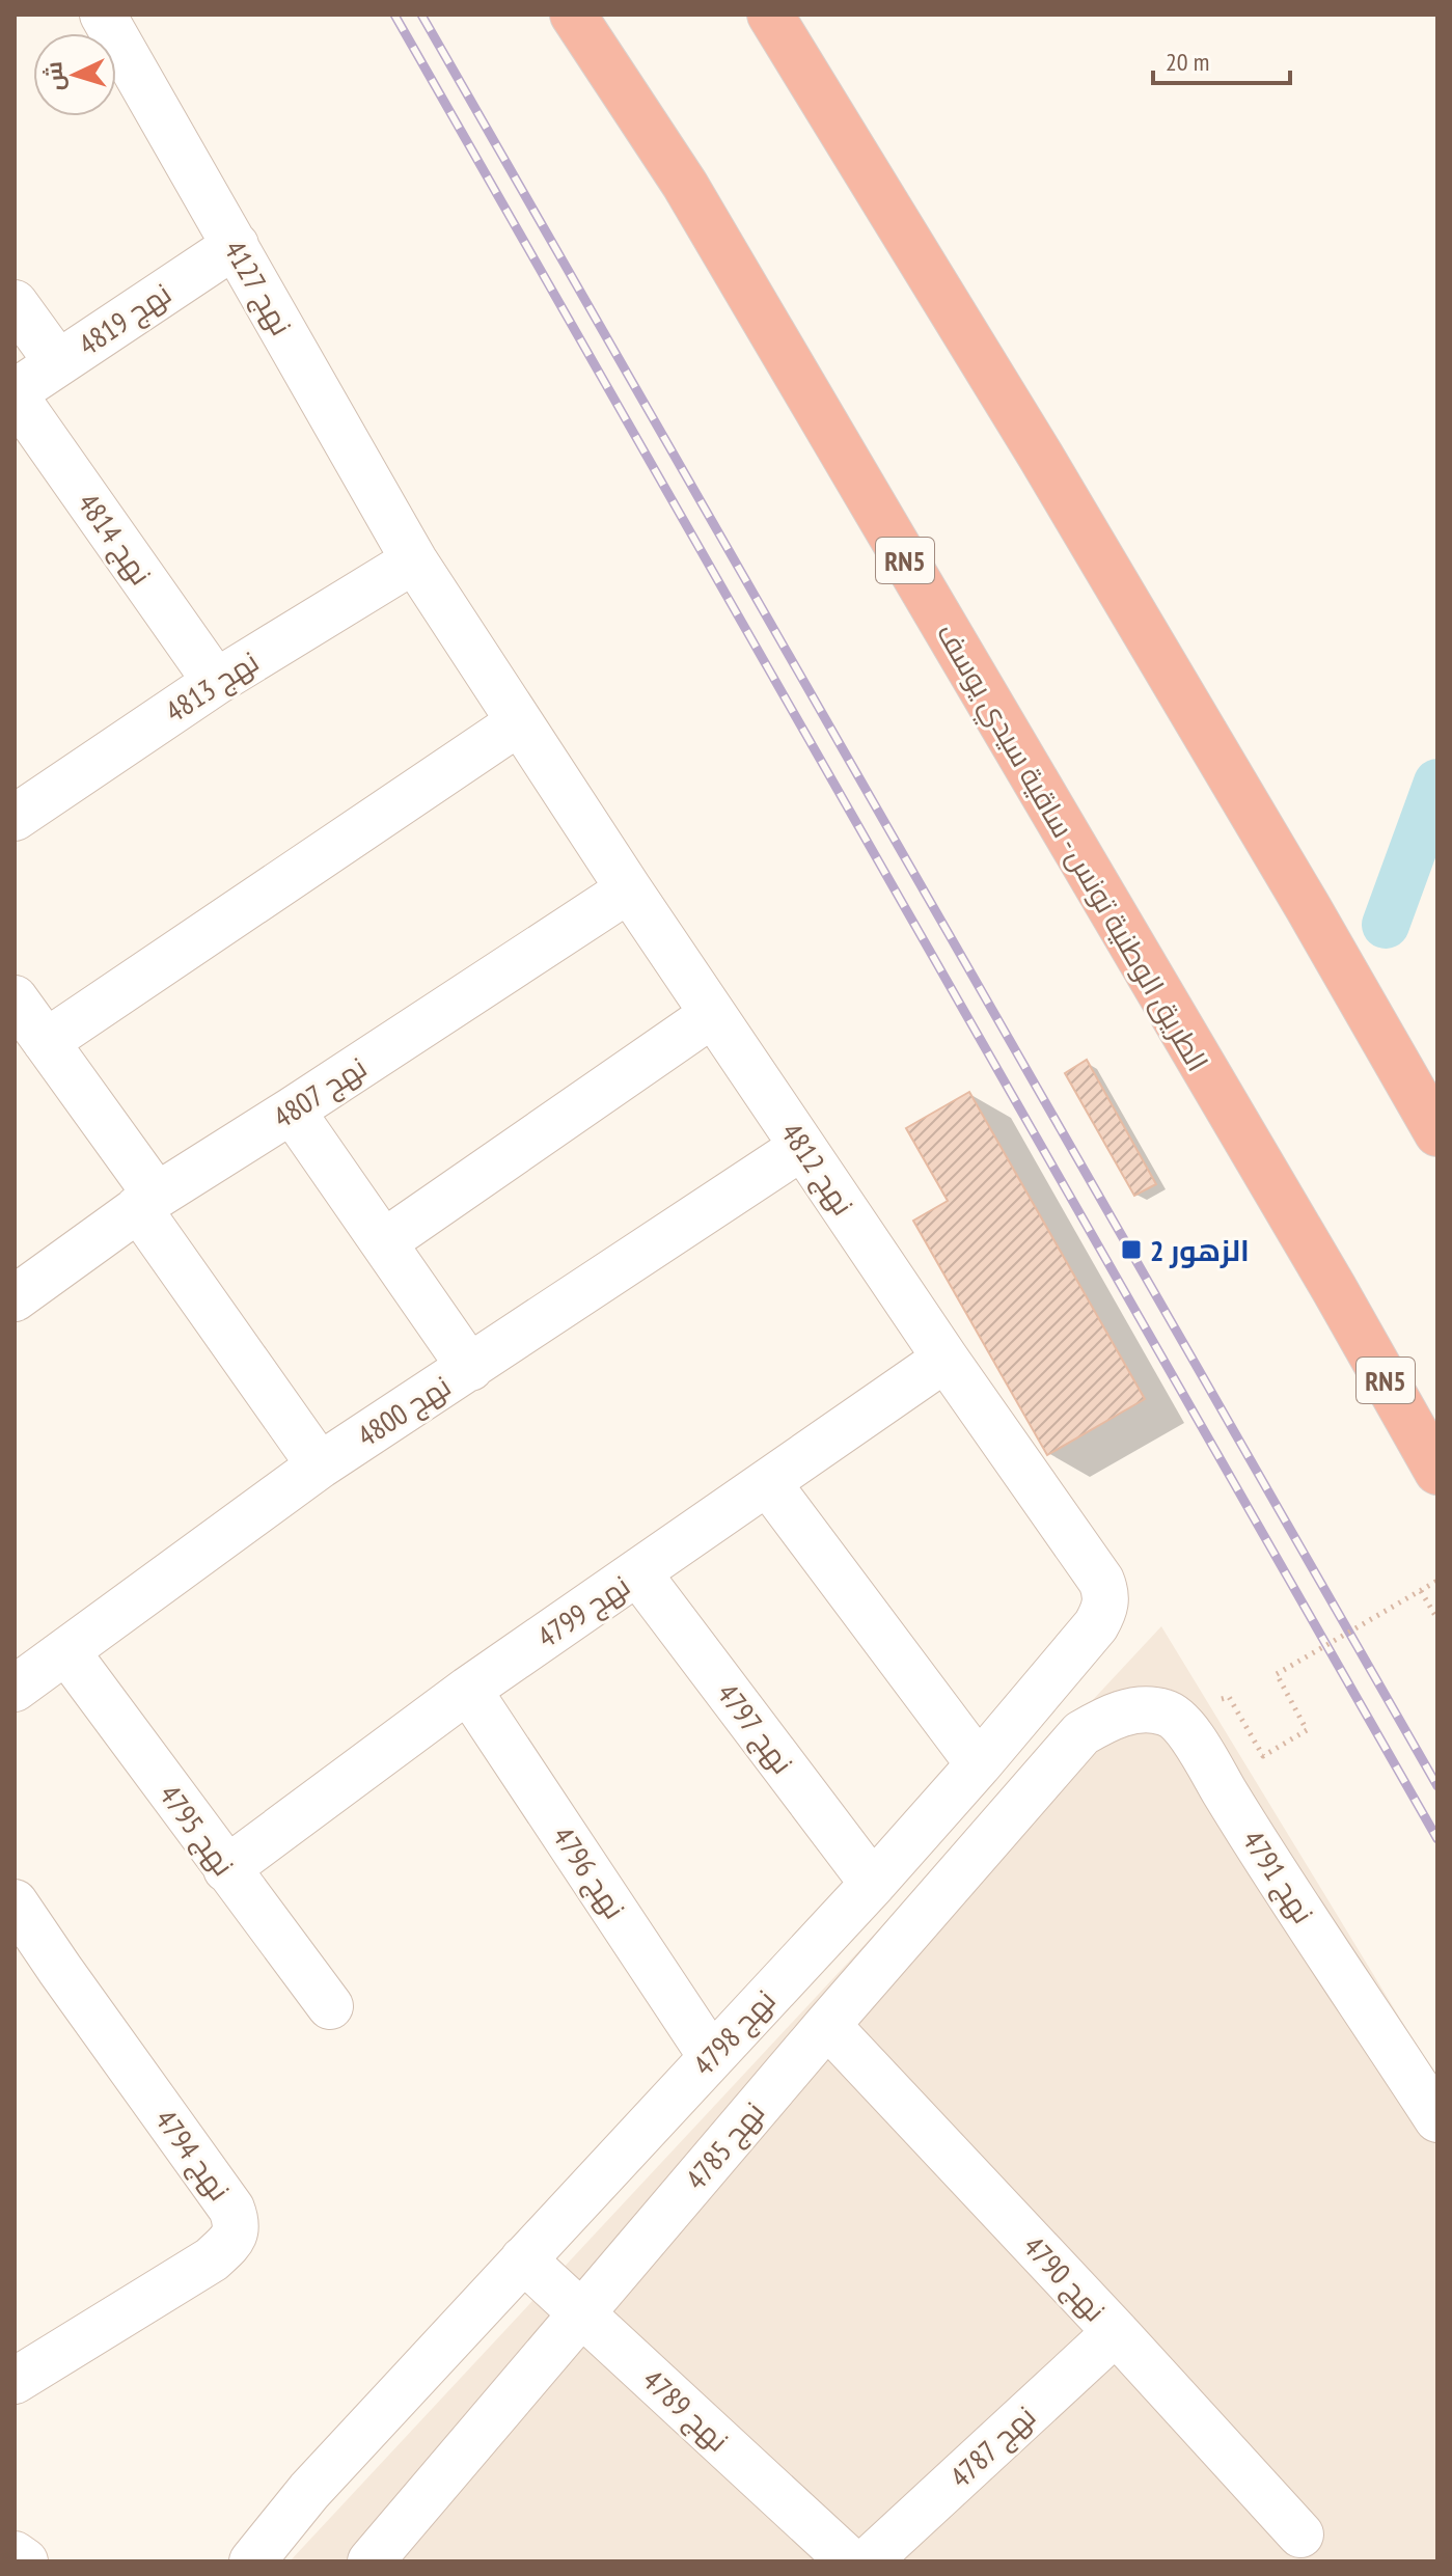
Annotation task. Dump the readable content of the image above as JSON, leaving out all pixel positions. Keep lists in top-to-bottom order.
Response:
{
  "streets": {
    "highway": ["RN5", "الطريق الوطنية تونس - ساقية سيدي يوسف"],
    "street": [
      "نهج 4127",
      "نهج 4819",
      "نهج 4814",
      "نهج 4813",
      "نهج 4807",
      "نهج 4812",
      "نهج 4800",
      "نهج 4799",
      "نهج 4797",
      "نهج 4795",
      "نهج 4796",
      "نهج 4791",
      "نهج 4798",
      "نهج 4785",
      "نهج 4794",
      "نهج 4790",
      "نهج 4789",
      "نهج 4787"
    ]
  },
  "crossings": [
    ["نهج 4127", "نهج 4819"],
    ["نهج 4127", "نهج 4813"],
    ["نهج 4127", "نهج 4812"],
    ["نهج 4819", "نهج 4814"],
    ["نهج 4814", "نهج 4813"],
    ["نهج 4813", "نهج 4812"],
    ["نهج 4807", "نهج 4812"],
    ["نهج 4812", "نهج 4800"],
    ["نهج 4812", "نهج 4799"],
    ["نهج 4812", "نهج 4798"],
    ["نهج 4800", "نهج 4795"],
    ["نهج 4799", "نهج 4797"],
    ["نهج 4799", "نهج 4795"],
    ["نهج 4799", "نهج 4796"],
    ["نهج 4797", "نهج 4798"],
    ["نهج 4796", "نهج 4798"],
    ["نهج 4791", "نهج 4785"],
    ["نهج 4798", "نهج 4789"],
    ["نهج 4785", "نهج 4790"],
    ["نهج 4785", "نهج 4789"],
    ["نهج 4790", "نهج 4787"],
    ["نهج 4789", "نهج 4787"]
  ],
  "places": {
    "transit": ["الزهور 2"]
  },
  "scale_bar": "20 m",
  "north": "left"
}
